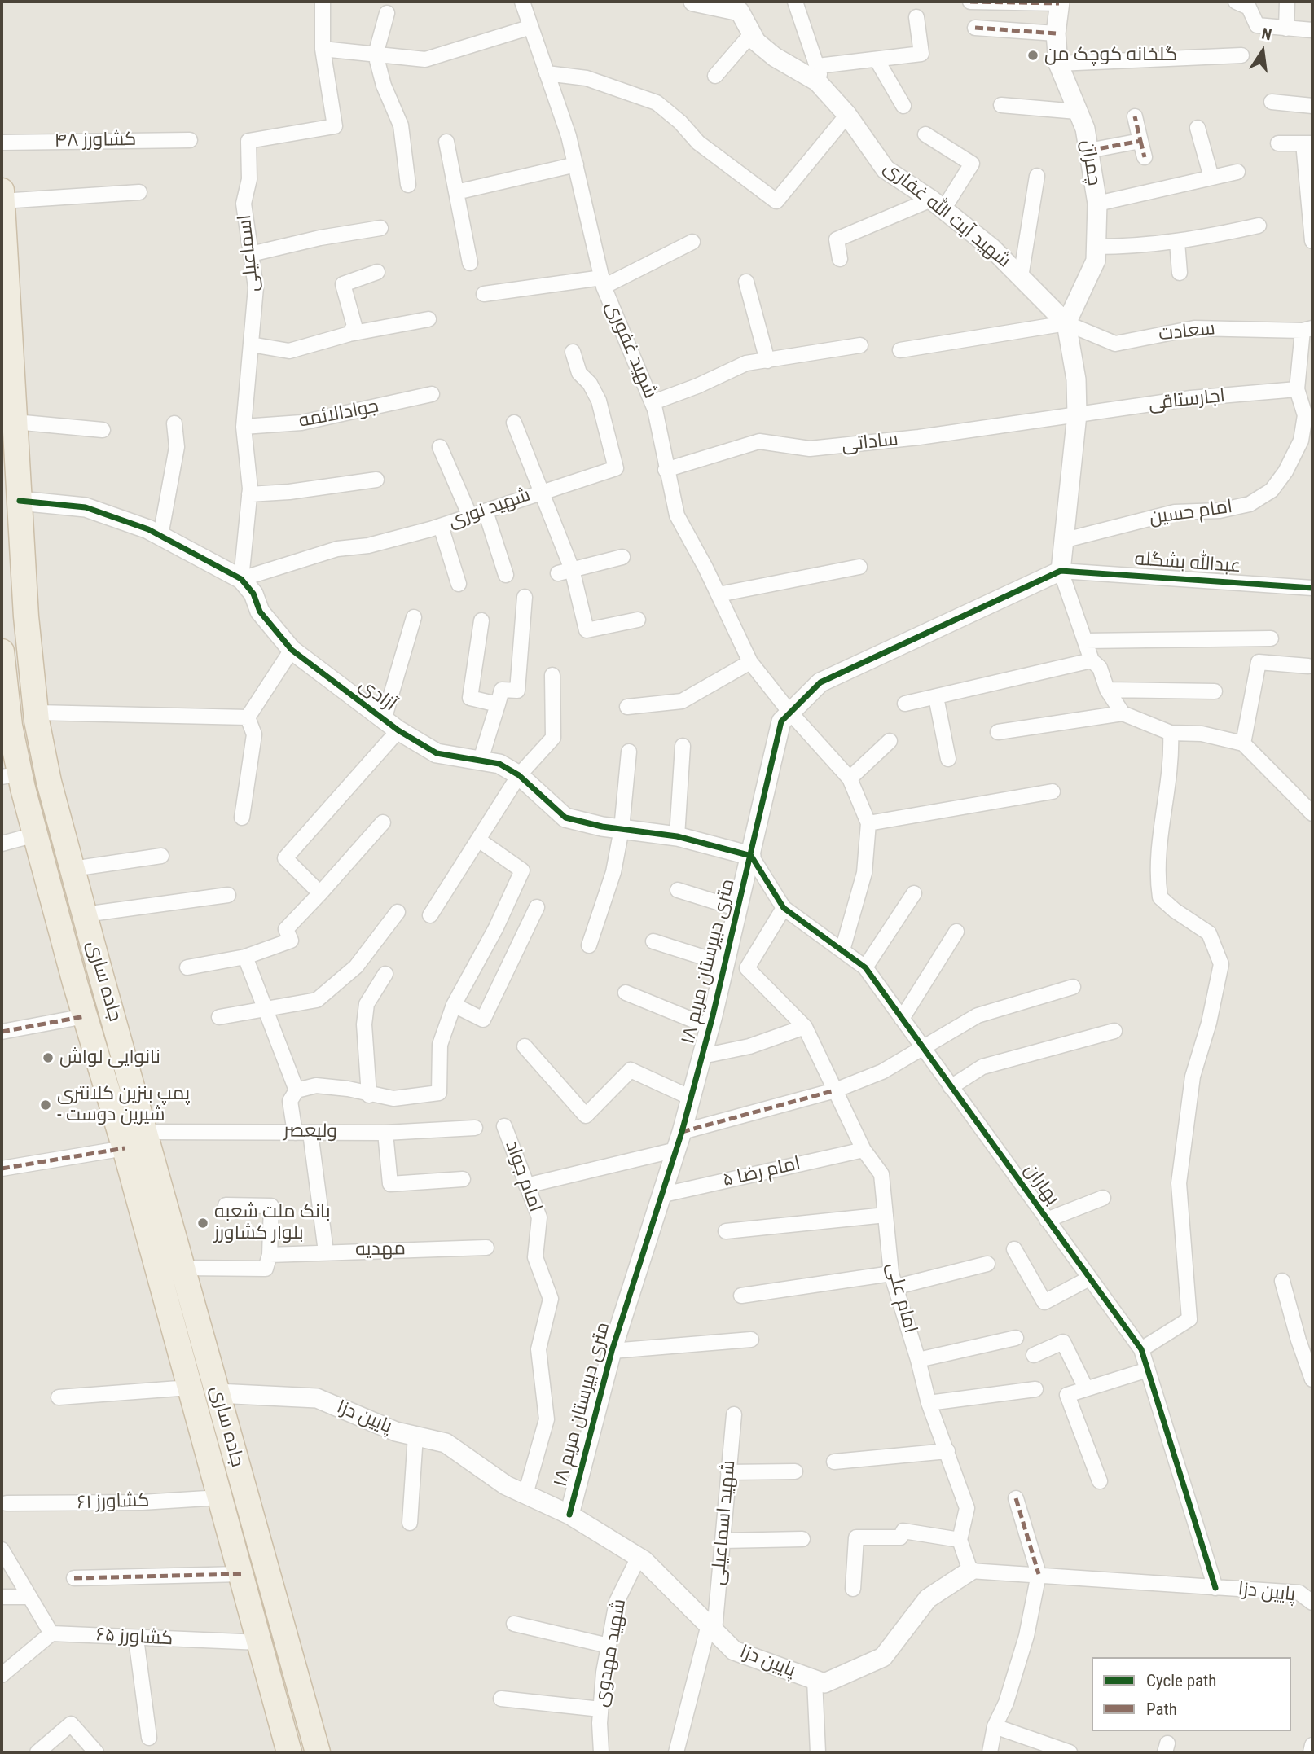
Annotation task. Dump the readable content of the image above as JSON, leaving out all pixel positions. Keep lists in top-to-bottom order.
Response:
{
  "streets": {
    "highway": ["جاده ساری"],
    "street": [
      "کشاورز ۴۸",
      "چمران",
      "شهید آیت الله غفاری",
      "اسماعیلی",
      "سعادت",
      "شهید غفوری",
      "اجارستاقی",
      "جوادالائمه",
      "ساداتی",
      "شهید نوری",
      "امام حسین",
      "عبدالله بشگله",
      "آزادی",
      "۱۸ متری دبیرستان مریم",
      "ولیعصر",
      "امام رضا ۵",
      "امام جواد",
      "بهاران",
      "مهدیه",
      "امام علی",
      "پایین دزا",
      "کشاورز ۶۱",
      "شهید اسماعیلی",
      "کشاورز ۶۵",
      "شهید مهدوی"
    ]
  },
  "crossings": [
    ["چمران", "شهید آیت الله غفاری"],
    ["چمران", "سعادت"],
    ["شهید آیت الله غفاری", "سعادت"],
    ["اسماعیلی", "جوادالائمه"],
    ["اسماعیلی", "شهید نوری"],
    ["اسماعیلی", "آزادی"],
    ["شهید غفوری", "ساداتی"],
    ["شهید غفوری", "۱۸ متری دبیرستان مریم"],
    ["اجارستاقی", "ساداتی"],
    ["اجارستاقی", "امام حسین"],
    ["شهید نوری", "آزادی"],
    ["عبدالله بشگله", "۱۸ متری دبیرستان مریم"],
    ["آزادی", "۱۸ متری دبیرستان مریم"],
    ["آزادی", "جاده ساری"],
    ["آزادی", "بهاران"],
    ["۱۸ متری دبیرستان مریم", "امام رضا ۵"],
    ["۱۸ متری دبیرستان مریم", "بهاران"],
    ["۱۸ متری دبیرستان مریم", "پایین دزا"],
    ["جاده ساری", "ولیعصر"],
    ["جاده ساری", "پایین دزا"],
    ["جاده ساری", "کشاورز ۶۱"],
    ["جاده ساری", "کشاورز ۶۵"],
    ["امام رضا ۵", "امام علی"],
    ["امام جواد", "پایین دزا"],
    ["بهاران", "امام علی"],
    ["بهاران", "پایین دزا"],
    ["پایین دزا", "شهید اسماعیلی"],
    ["پایین دزا", "شهید مهدوی"]
  ],
  "places": [
    "گلخانه کوچک من",
    "نانوایی لواش",
    "پمپ بنزین کلانتری - شیرین دوست",
    "بانک ملت شعبه بلوار کشاورز"
  ],
  "legend": ["Cycle path", "Path"],
  "north": "top"
}
